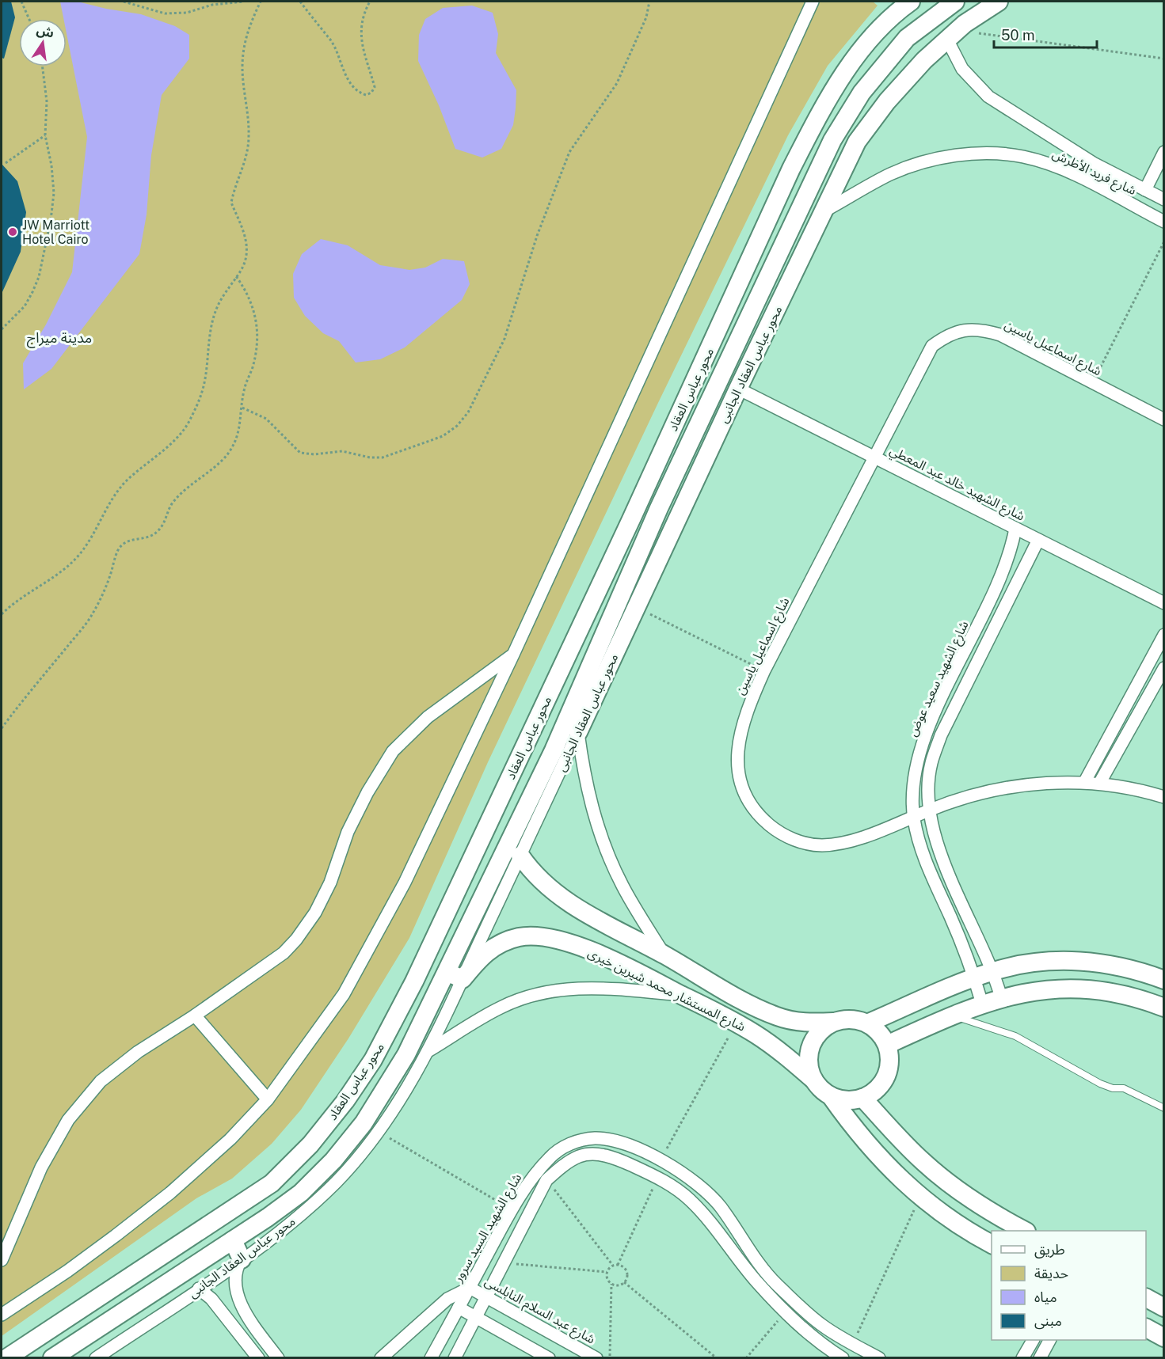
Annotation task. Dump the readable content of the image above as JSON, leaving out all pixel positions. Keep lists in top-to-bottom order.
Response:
{
  "streets": {
    "main road": ["محور عباس العقاد الجانبى", "محور عباس العقاد", "شارع المستشار محمد شيرين خيرى"],
    "street": [
      "شارع فريد الأطرش",
      "شارع اسماعيل ياسين",
      "شارع الشهيد خالد عبد المعطي",
      "شارع الشهيد سعيد عوض",
      "شارع الشهيد السيد سرور",
      "شارع عبد السلام النابلسى"
    ]
  },
  "crossings": [
    ["شارع فريد الأطرش", "محور عباس العقاد الجانبى"],
    ["شارع اسماعيل ياسين", "شارع الشهيد خالد عبد المعطي"],
    ["شارع اسماعيل ياسين", "شارع الشهيد سعيد عوض"],
    ["محور عباس العقاد الجانبى", "محور عباس العقاد"],
    ["محور عباس العقاد الجانبى", "شارع الشهيد خالد عبد المعطي"],
    ["محور عباس العقاد الجانبى", "شارع المستشار محمد شيرين خيرى"],
    ["محور عباس العقاد", "شارع المستشار محمد شيرين خيرى"],
    ["شارع الشهيد خالد عبد المعطي", "شارع الشهيد سعيد عوض"],
    ["شارع الشهيد السيد سرور", "شارع عبد السلام النابلسى"]
  ],
  "districts": ["مدينة ميراج"],
  "places": ["JW Marriott Hotel Cairo"],
  "legend": [
    "طريق",
    "حديقة",
    "مياه",
    "مبنى"
  ],
  "scale_bar": "50 m",
  "north": "top"
}
